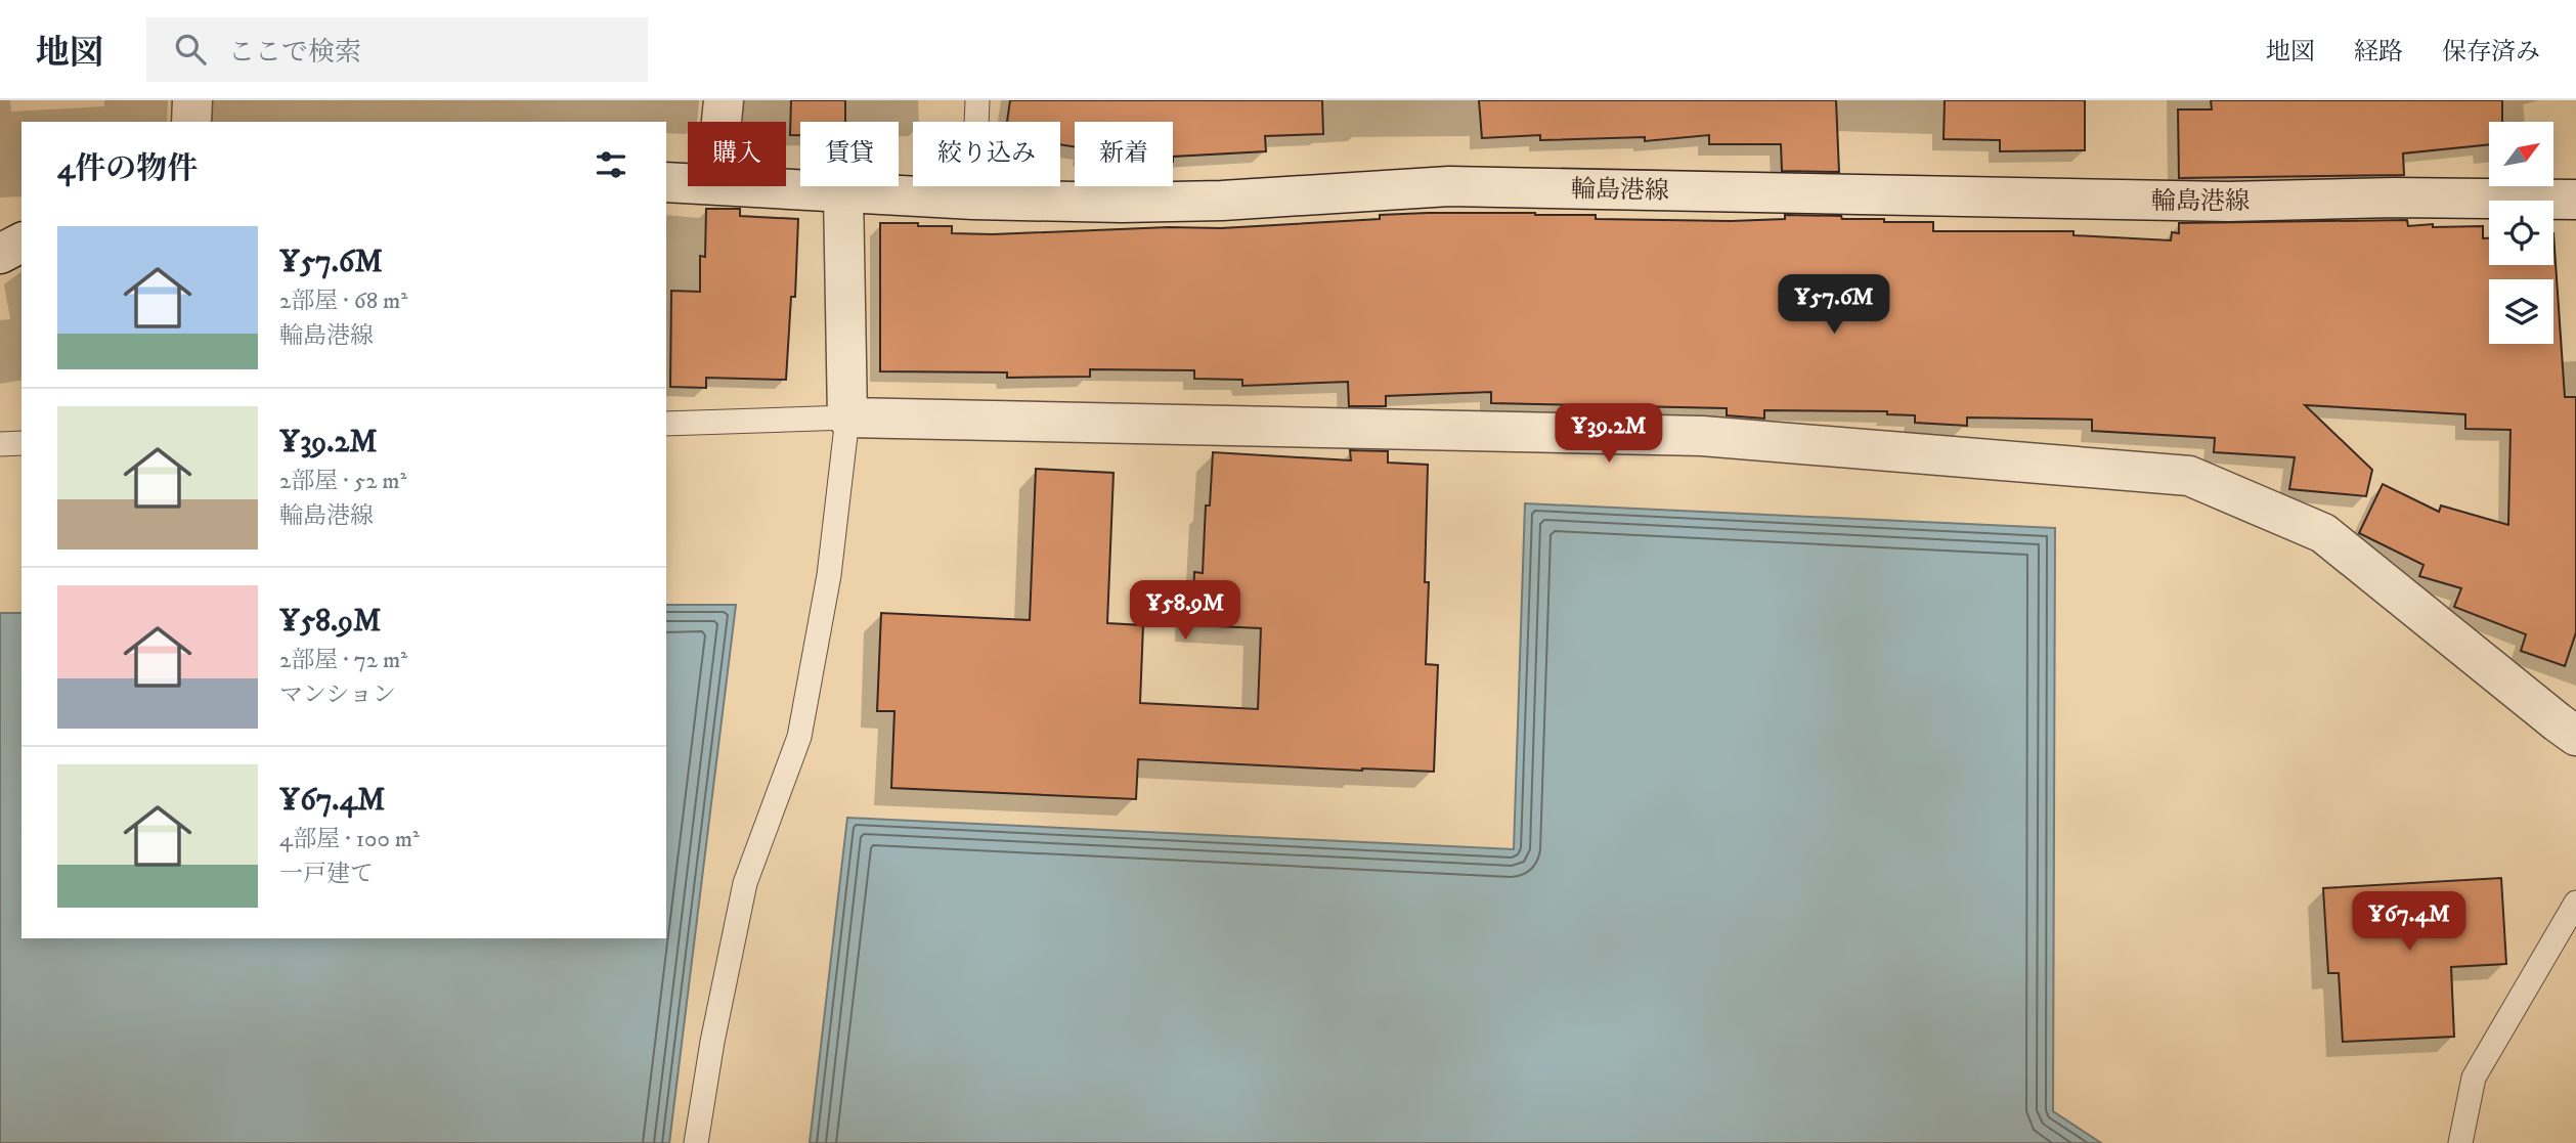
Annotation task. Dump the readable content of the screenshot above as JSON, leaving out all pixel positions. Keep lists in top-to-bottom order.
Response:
{
  "streets": {
    "street": ["輪島港線"]
  },
  "north": "top right",
  "page": {
    "header": "地図",
    "search": "ここで検索",
    "nav": ["地図", "経路", "保存済み"],
    "chip": [
      "購入",
      "賃貸",
      "絞り込み",
      "新着"
    ],
    "heading": "4件の物件",
    "list": [
      {
        "name": "¥57.6M",
        "note": "2部屋 · 68 m² · 輪島港線"
      },
      {
        "name": "¥39.2M",
        "note": "2部屋 · 52 m² · 輪島港線"
      },
      {
        "name": "¥58.9M",
        "note": "2部屋 · 72 m² · マンション"
      },
      {
        "name": "¥67.4M",
        "note": "4部屋 · 100 m² · 一戸建て"
      }
    ],
    "price": [
      "¥57.6M",
      "¥39.2M",
      "¥58.9M",
      "¥67.4M"
    ]
  }
}
